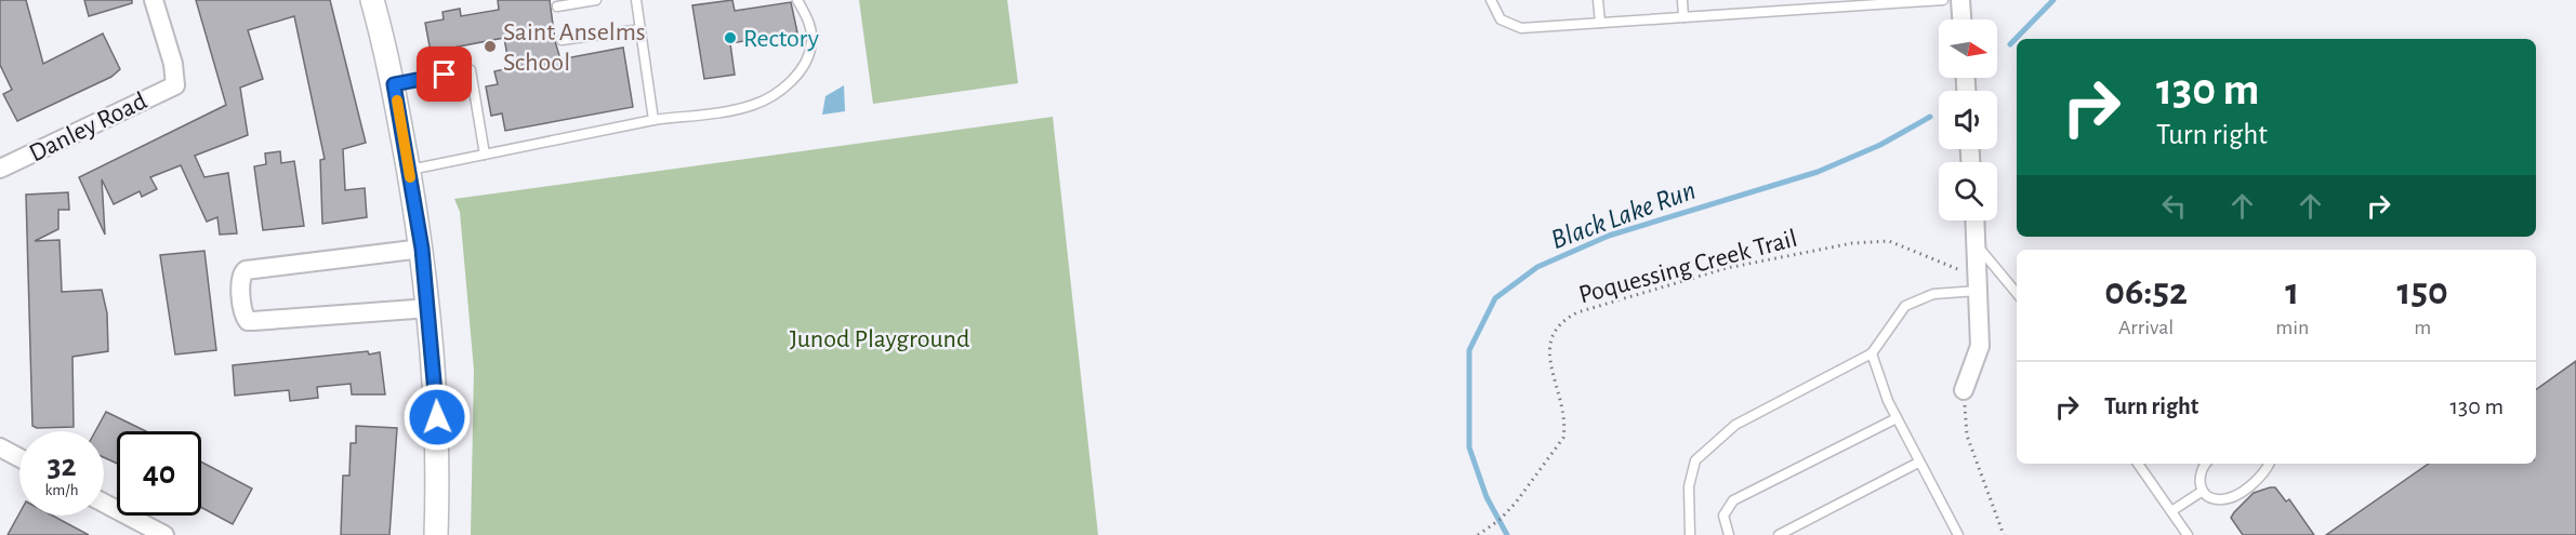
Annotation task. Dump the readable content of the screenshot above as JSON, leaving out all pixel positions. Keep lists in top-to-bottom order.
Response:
{
  "streets": {
    "street": ["Danley Road"],
    "path": ["Poquessing Creek Trail"]
  },
  "water": ["Black Lake Run"],
  "parks": ["Junod Playground"],
  "places": ["Rectory", "Saint Anselms School"],
  "north": "right",
  "page": {
    "turn": ["130 m", "Turn right"],
    "eta": [
      "06:52",
      "Arrival",
      "1",
      "min",
      "150",
      "m"
    ],
    "list": [
      {
        "name": "Turn right",
        "value": "130 m"
      }
    ],
    "speed": "32 km/h",
    "limit": "40"
  }
}
